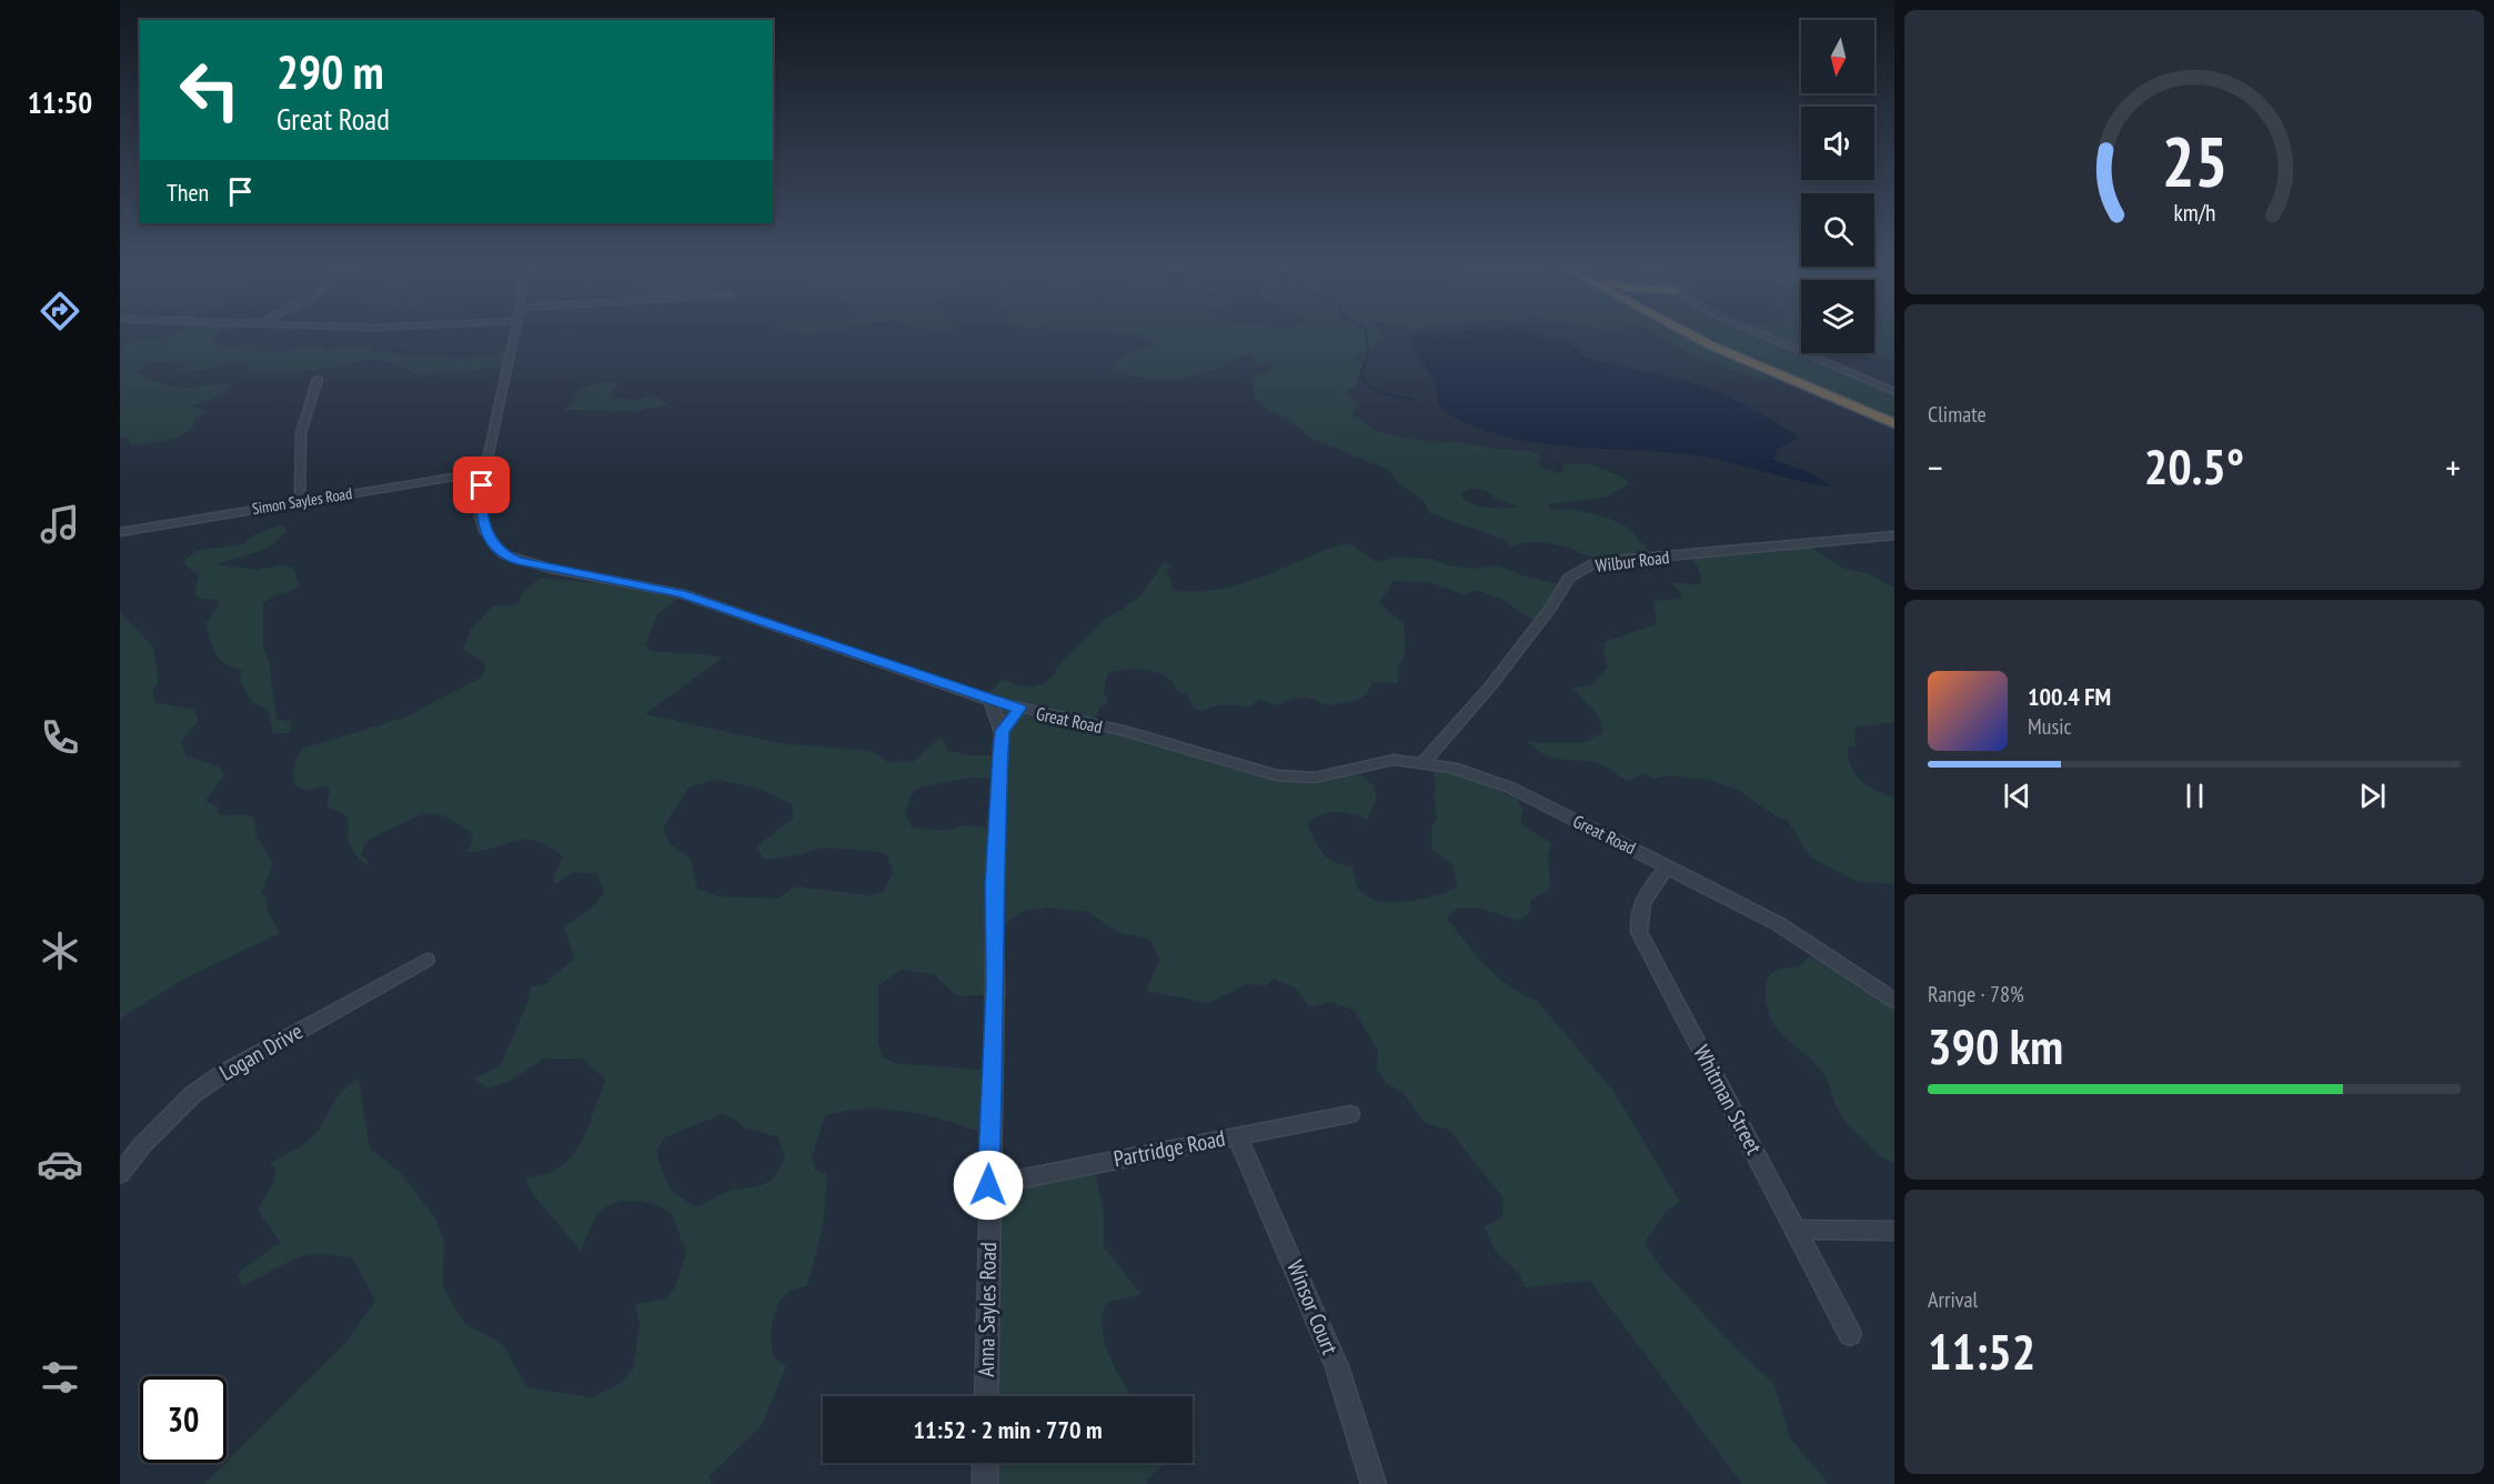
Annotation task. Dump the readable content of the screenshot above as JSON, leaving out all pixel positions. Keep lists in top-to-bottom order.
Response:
{
  "streets": {
    "street": [
      "Simon Sayles Road",
      "Wilbur Road",
      "Great Road",
      "Logan Drive",
      "Whitman Street",
      "Partridge Road",
      "Winsor Court",
      "Anna Sayles Road"
    ]
  },
  "crossings": [
    ["Simon Sayles Road", "Great Road"],
    ["Wilbur Road", "Great Road"],
    ["Great Road", "Whitman Street"],
    ["Great Road", "Anna Sayles Road"],
    ["Partridge Road", "Winsor Court"],
    ["Partridge Road", "Anna Sayles Road"]
  ],
  "north": "bottom",
  "page": {
    "tabs": "11:50",
    "turn": ["290 m", "Great Road"],
    "then": "Then",
    "tile": [
      "Climate",
      ["Range · 78%", "390 km"],
      ["Arrival", "11:52"]
    ],
    "heat": ["−", "20.5°", "+"],
    "song": ["100.4 FM", "Music"],
    "limit": "30",
    "trip": "11:52 · 2 min · 770 m",
    "gauge": ["25", "km/h"]
  }
}
